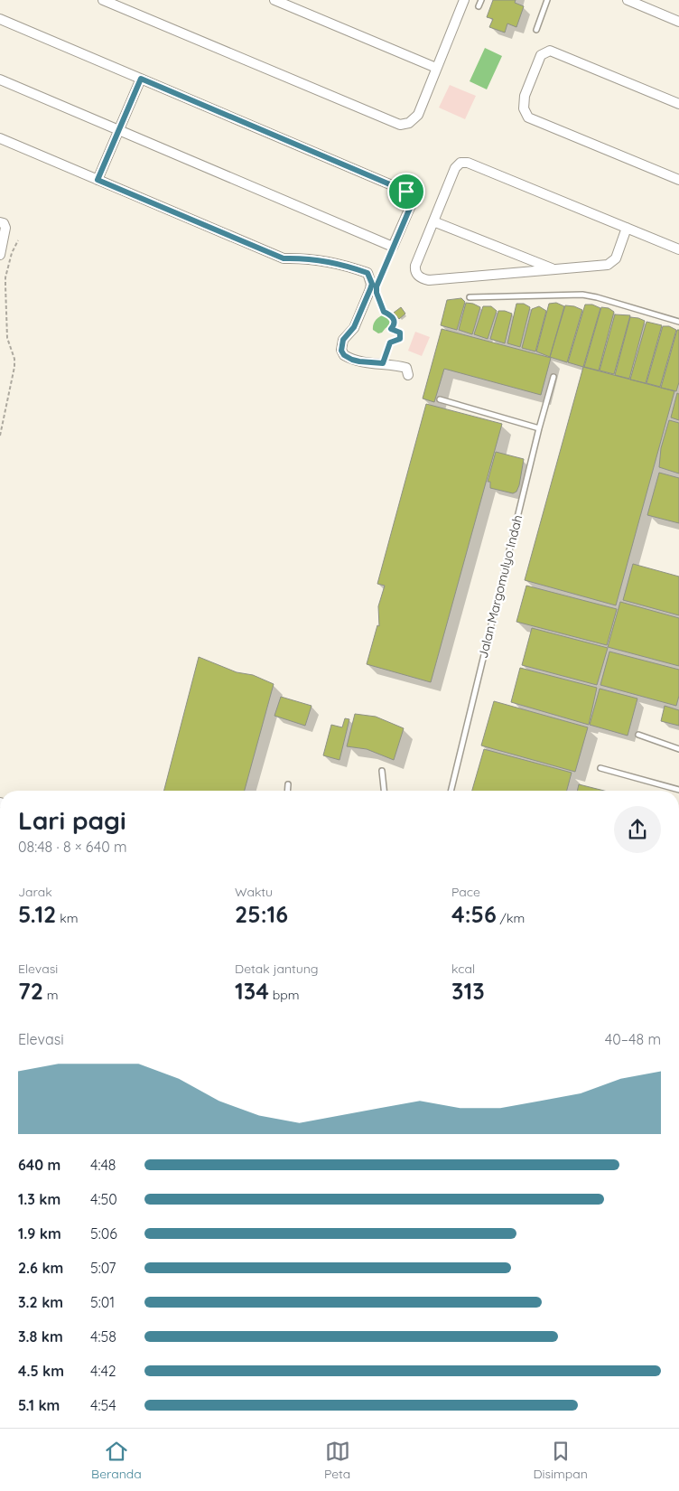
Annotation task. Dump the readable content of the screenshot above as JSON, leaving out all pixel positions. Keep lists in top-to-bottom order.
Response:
{
  "streets": {
    "lane": ["Jalan Margomulyo Indah"]
  },
  "page": {
    "heading": ["Lari pagi", "08:48 · 8 × 640 m"],
    "stats": [
      ["Jarak", "5.12 km"],
      ["Waktu", "25:16"],
      ["Pace", "4:56 /km"],
      ["Elevasi", "72 m"],
      ["Detak jantung", "134 bpm"],
      ["kcal", "313"]
    ],
    "chart": ["Elevasi", "40–48 m"],
    "list": [
      {
        "name": "640 m",
        "note": "4:48"
      },
      {
        "name": "1.3 km",
        "note": "4:50"
      },
      {
        "name": "1.9 km",
        "note": "5:06"
      },
      {
        "name": "2.6 km",
        "note": "5:07"
      },
      {
        "name": "3.2 km",
        "note": "5:01"
      },
      {
        "name": "3.8 km",
        "note": "4:58"
      },
      {
        "name": "4.5 km",
        "note": "4:42"
      },
      {
        "name": "5.1 km",
        "note": "4:54"
      }
    ],
    "tabs": ["Beranda", "Peta", "Disimpan"]
  }
}
